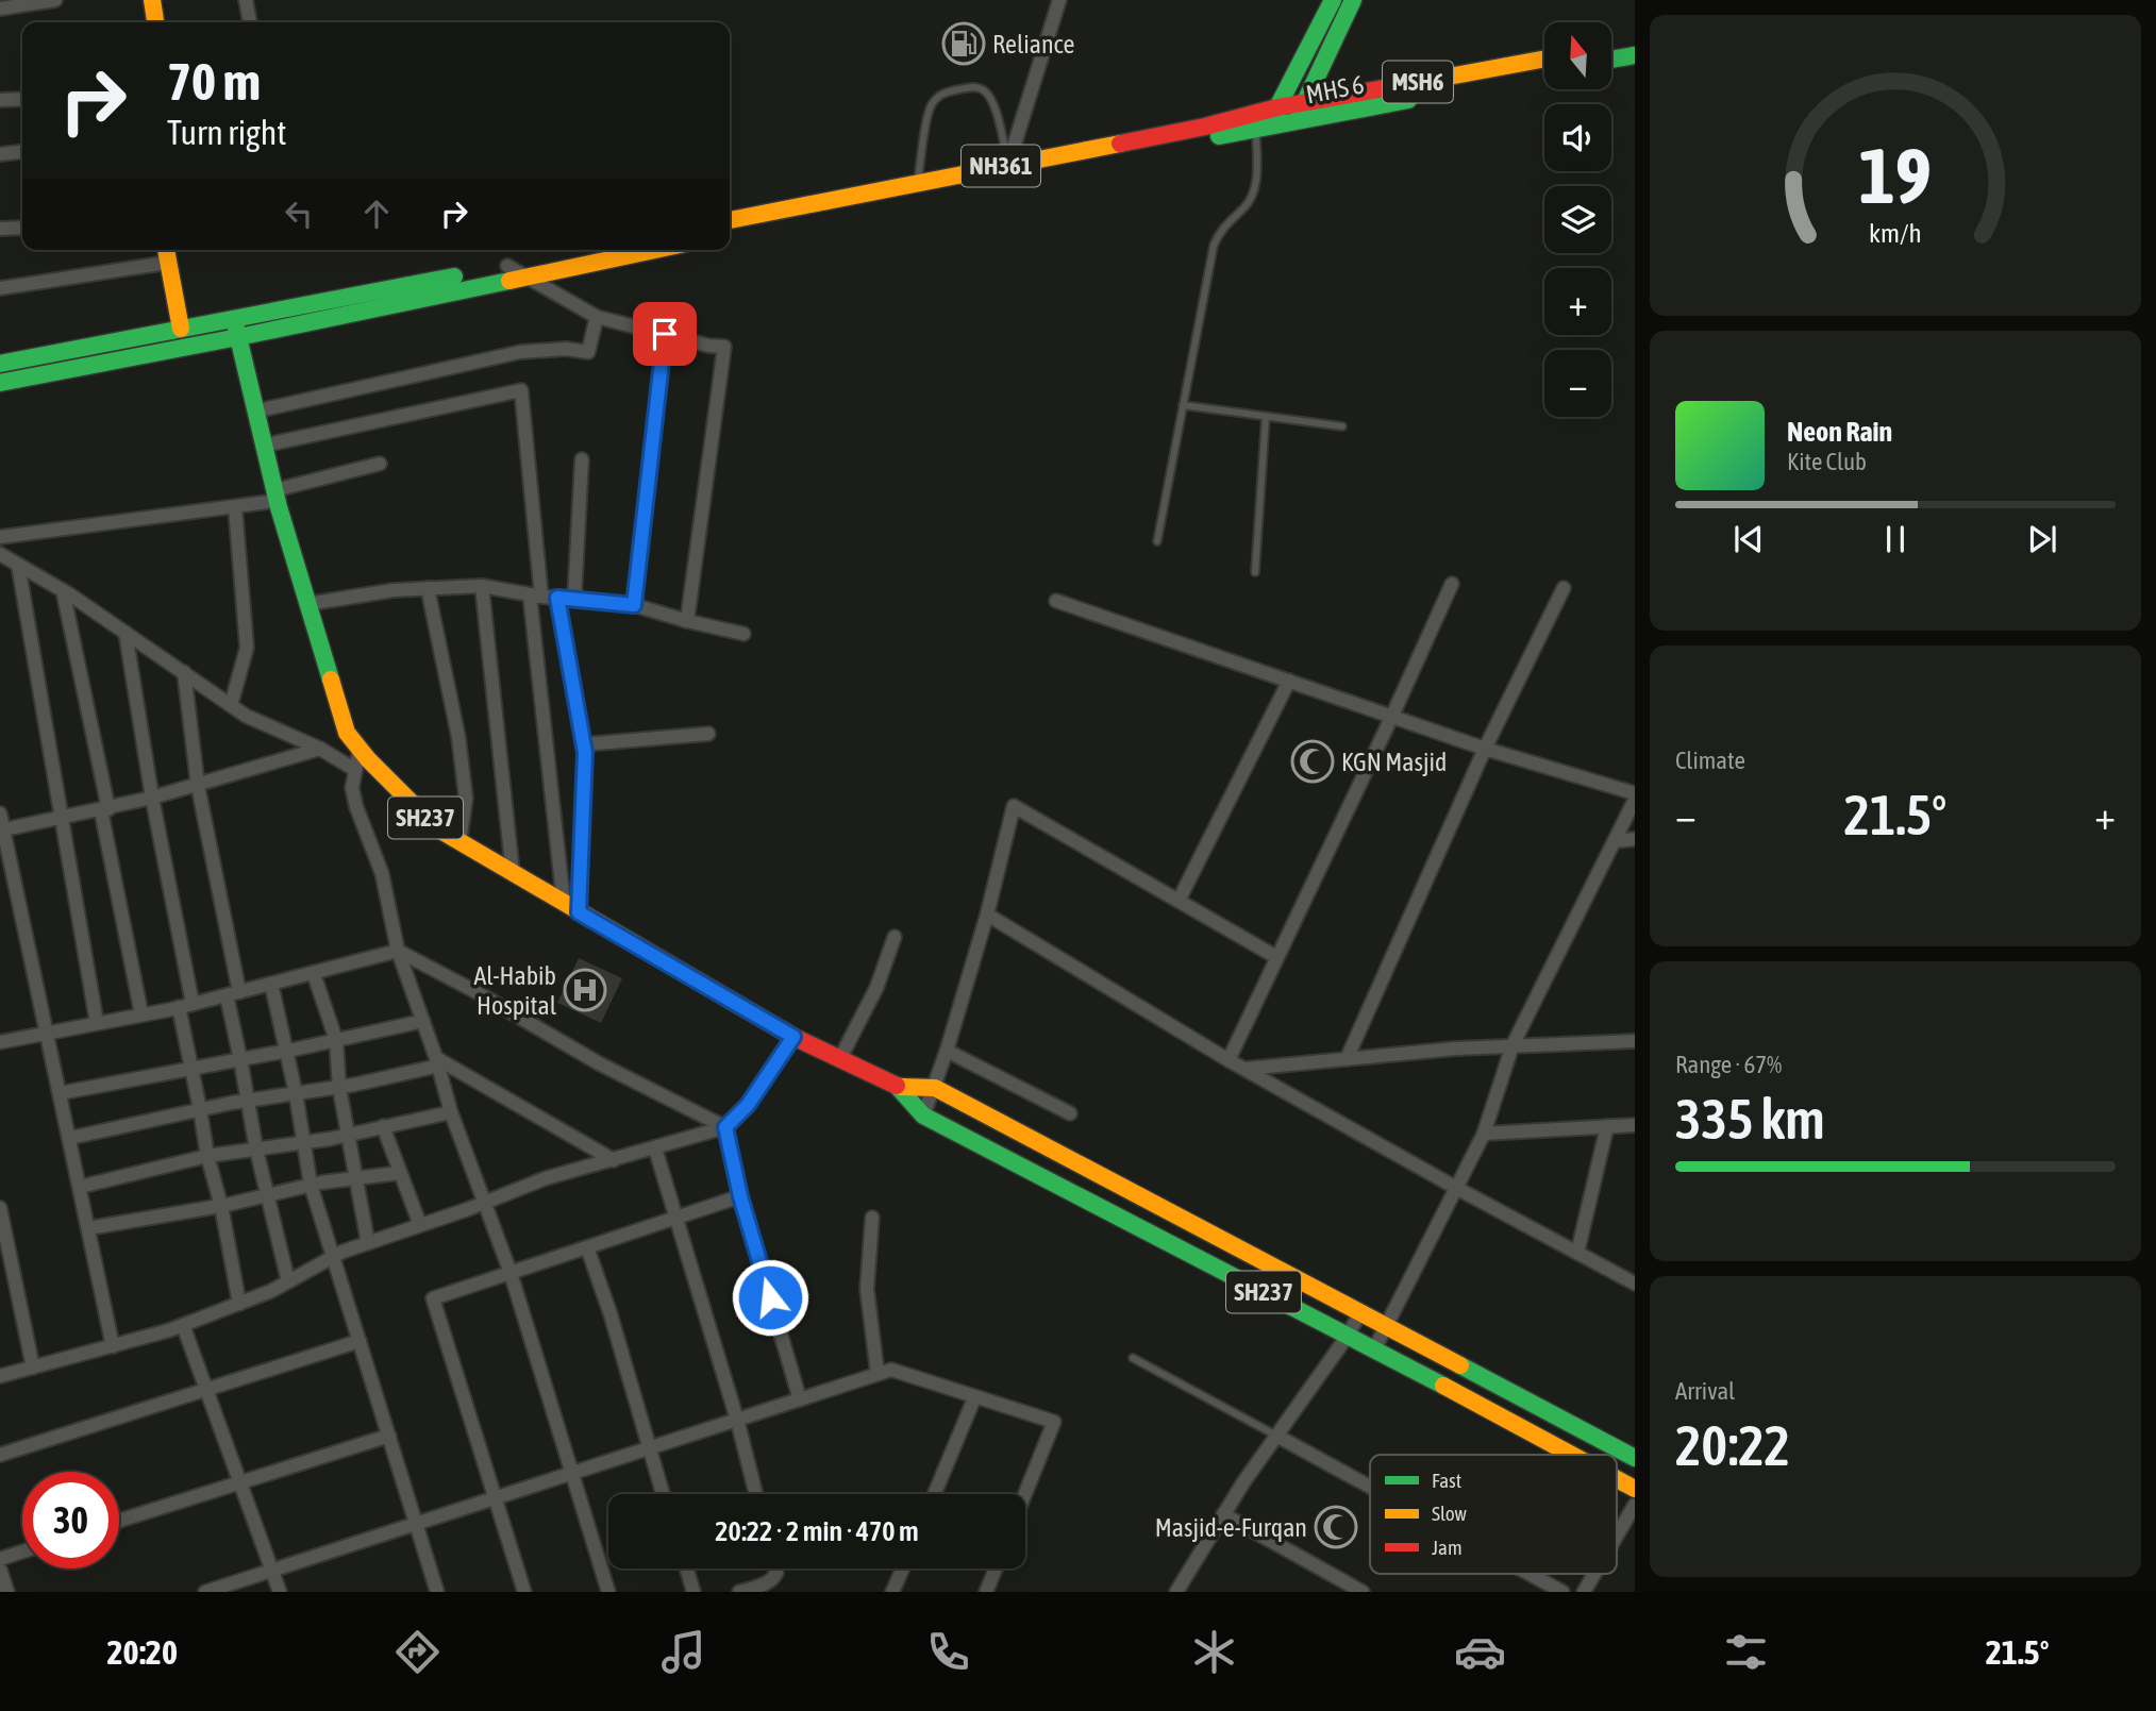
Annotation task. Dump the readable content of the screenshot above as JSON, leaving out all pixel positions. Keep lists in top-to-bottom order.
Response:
{
  "streets": {
    "main road": [
      "MSH6",
      "MHS 6",
      "NH361",
      "SH237"
    ]
  },
  "crossings": [
    ["MSH6", "MHS 6"],
    ["MSH6", "NH361"],
    ["MHS 6", "NH361"]
  ],
  "places": {
    "fuel station": ["Reliance"],
    "mosque": ["KGN Masjid", "Masjid-e-Furqan"],
    "hospital": ["Al-Habib Hospital"]
  },
  "legend": ["Fast", "Slow", "Jam"],
  "north": "top",
  "page": {
    "map_buttons": ["+", "−"],
    "turn": ["70 m", "Turn right"],
    "song": ["Neon Rain", "Kite Club"],
    "tile": [
      "Climate",
      ["Range · 67%", "335 km"],
      ["Arrival", "20:22"]
    ],
    "heat": ["−", "21.5°", "+"],
    "limit": "30",
    "trip": "20:22 · 2 min · 470 m",
    "tabs": ["20:20", "21.5°"],
    "gauge": ["19", "km/h"]
  }
}
